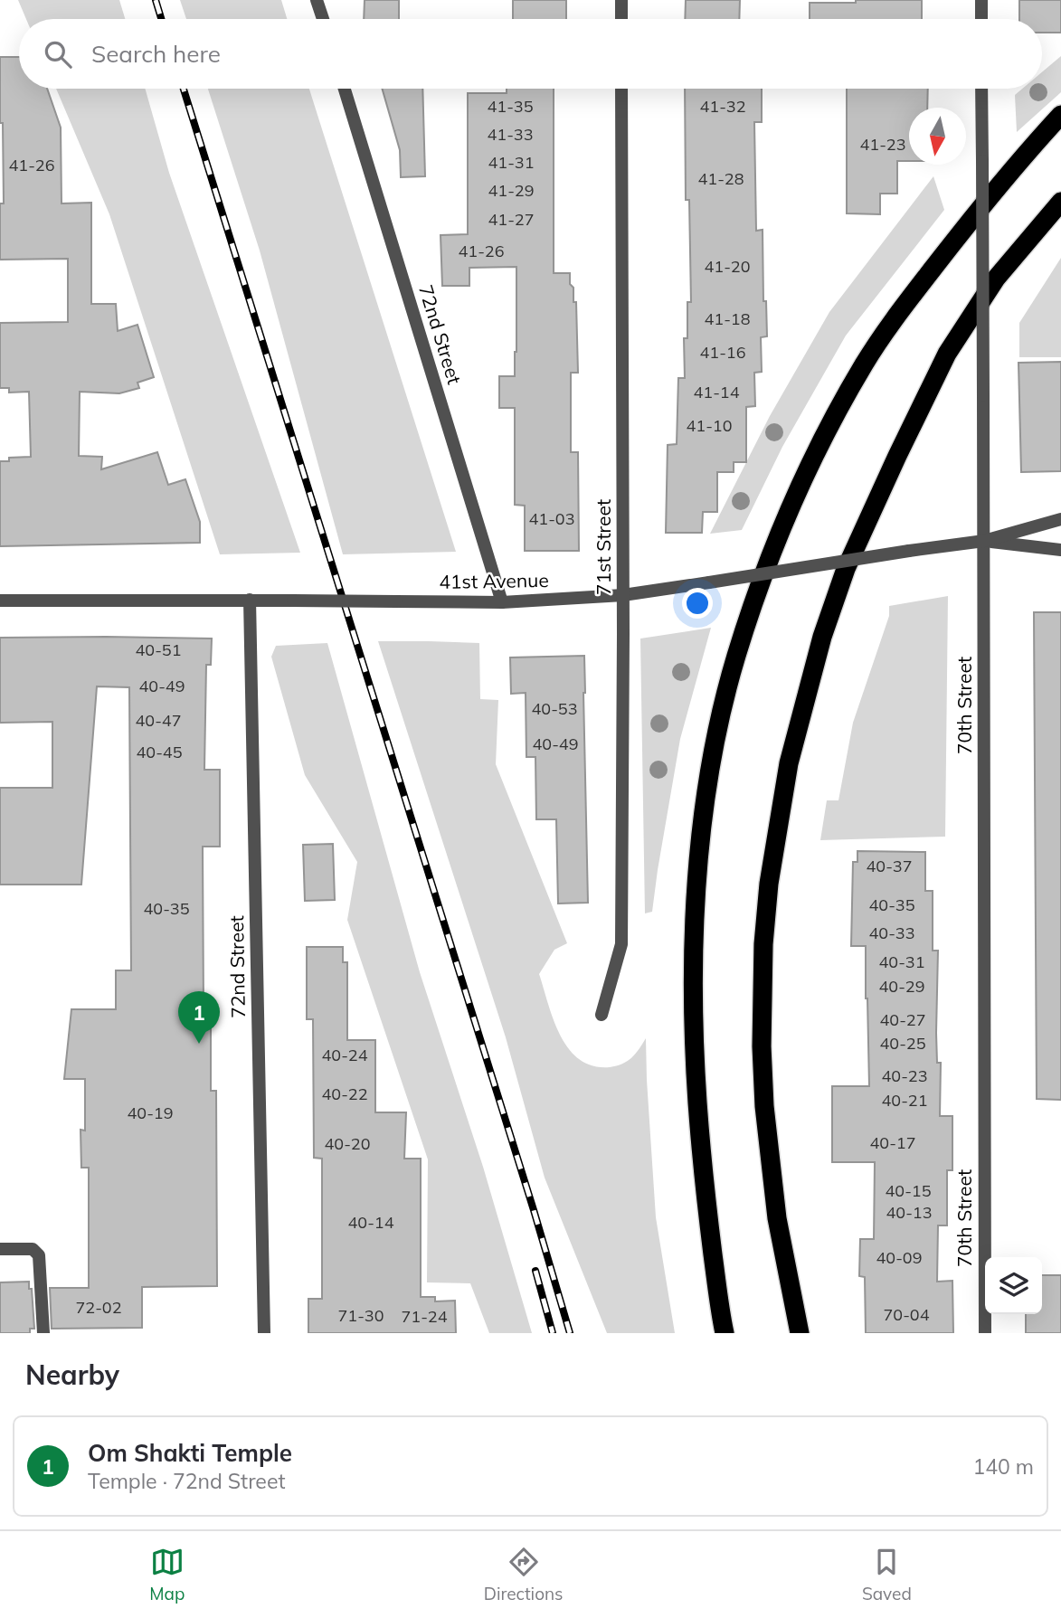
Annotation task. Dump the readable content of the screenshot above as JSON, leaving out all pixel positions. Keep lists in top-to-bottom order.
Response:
{
  "streets": {
    "street": [
      "72nd Street",
      "71st Street",
      "41st Avenue",
      "70th Street"
    ]
  },
  "crossings": [
    ["72nd Street", "41st Avenue"],
    ["71st Street", "41st Avenue"],
    ["41st Avenue", "70th Street"]
  ],
  "house_numbers": [
    "41-35",
    "41-32",
    "41-33",
    "41-23",
    "41-31",
    "41-26",
    "41-28",
    "41-29",
    "41-27",
    "41-26",
    "41-20",
    "41-18",
    "41-16",
    "41-14",
    "41-10",
    "41-03",
    "40-51",
    "40-49",
    "40-53",
    "40-47",
    "40-49",
    "40-45",
    "40-37",
    "40-35",
    "40-35",
    "40-33",
    "40-31",
    "40-29",
    "40-27",
    "40-25",
    "40-24",
    "40-23",
    "40-22",
    "40-21",
    "40-19",
    "40-17",
    "40-20",
    "40-15",
    "40-13",
    "40-14",
    "40-09",
    "72-02",
    "70-04",
    "71-30",
    "71-24"
  ],
  "north": "bottom",
  "page": {
    "search": "Search here",
    "pins": "1",
    "heading": "Nearby",
    "list": [
      {
        "mark": "1",
        "name": "Om Shakti Temple",
        "note": "Temple · 72nd Street",
        "value": "140 m"
      }
    ],
    "nav": ["Map", "Directions", "Saved"]
  }
}
